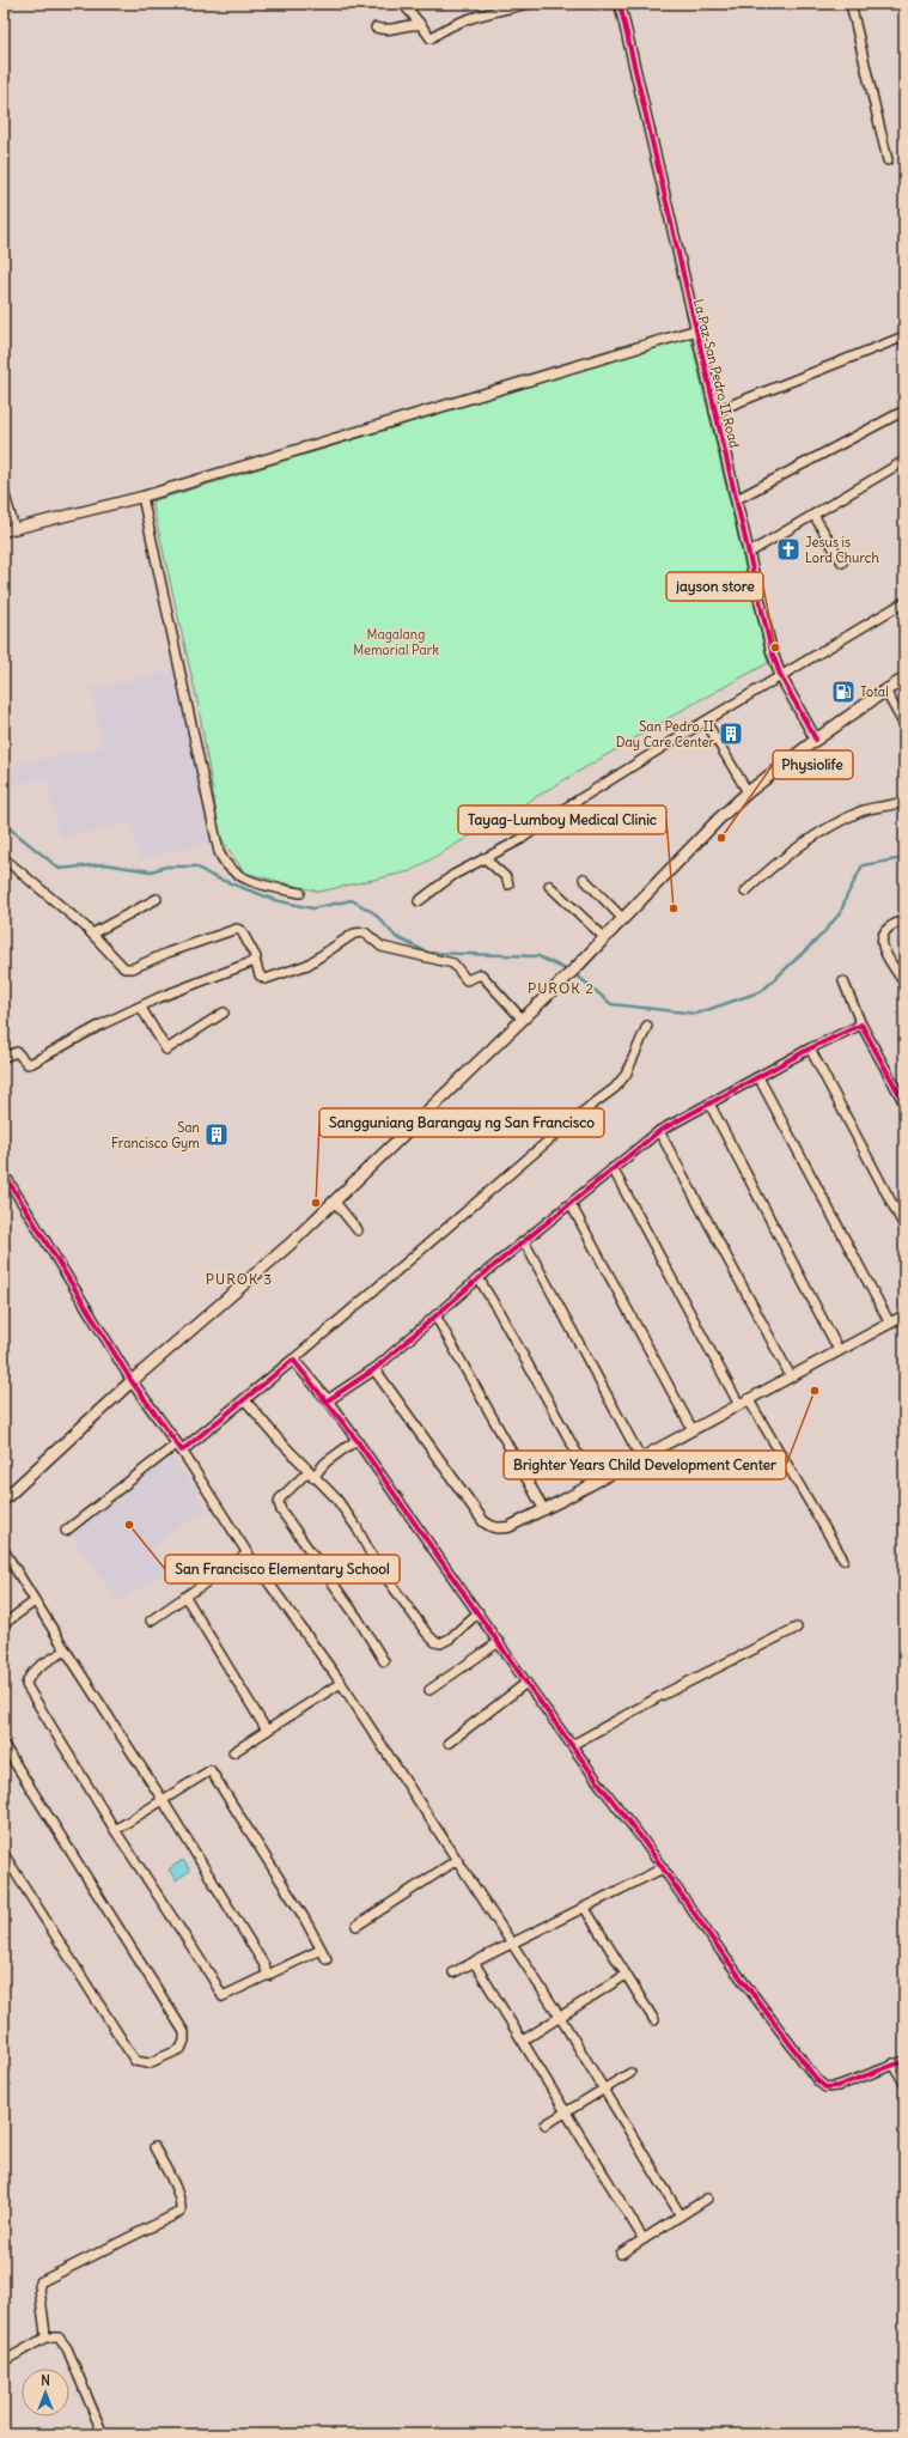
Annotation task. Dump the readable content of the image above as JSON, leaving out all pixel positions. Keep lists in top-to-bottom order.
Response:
{
  "streets": {
    "street": ["La Paz-San Pedro II Road"]
  },
  "districts": ["PUROK 2", "PUROK 3"],
  "parks": ["Magalang Memorial Park"],
  "places": {
    "church": ["Jesus is Lord Church"],
    "other": [
      "jayson store",
      "Physiolife",
      "Tayag-Lumboy Medical Clinic",
      "Sangguniang Barangay ng San Francisco",
      "Brighter Years Child Development Center",
      "San Francisco Elementary School"
    ],
    "fuel station": ["Total"],
    "building": ["San Pedro II Day Care Center", "San Francisco Gym"]
  },
  "north": "top"
}
